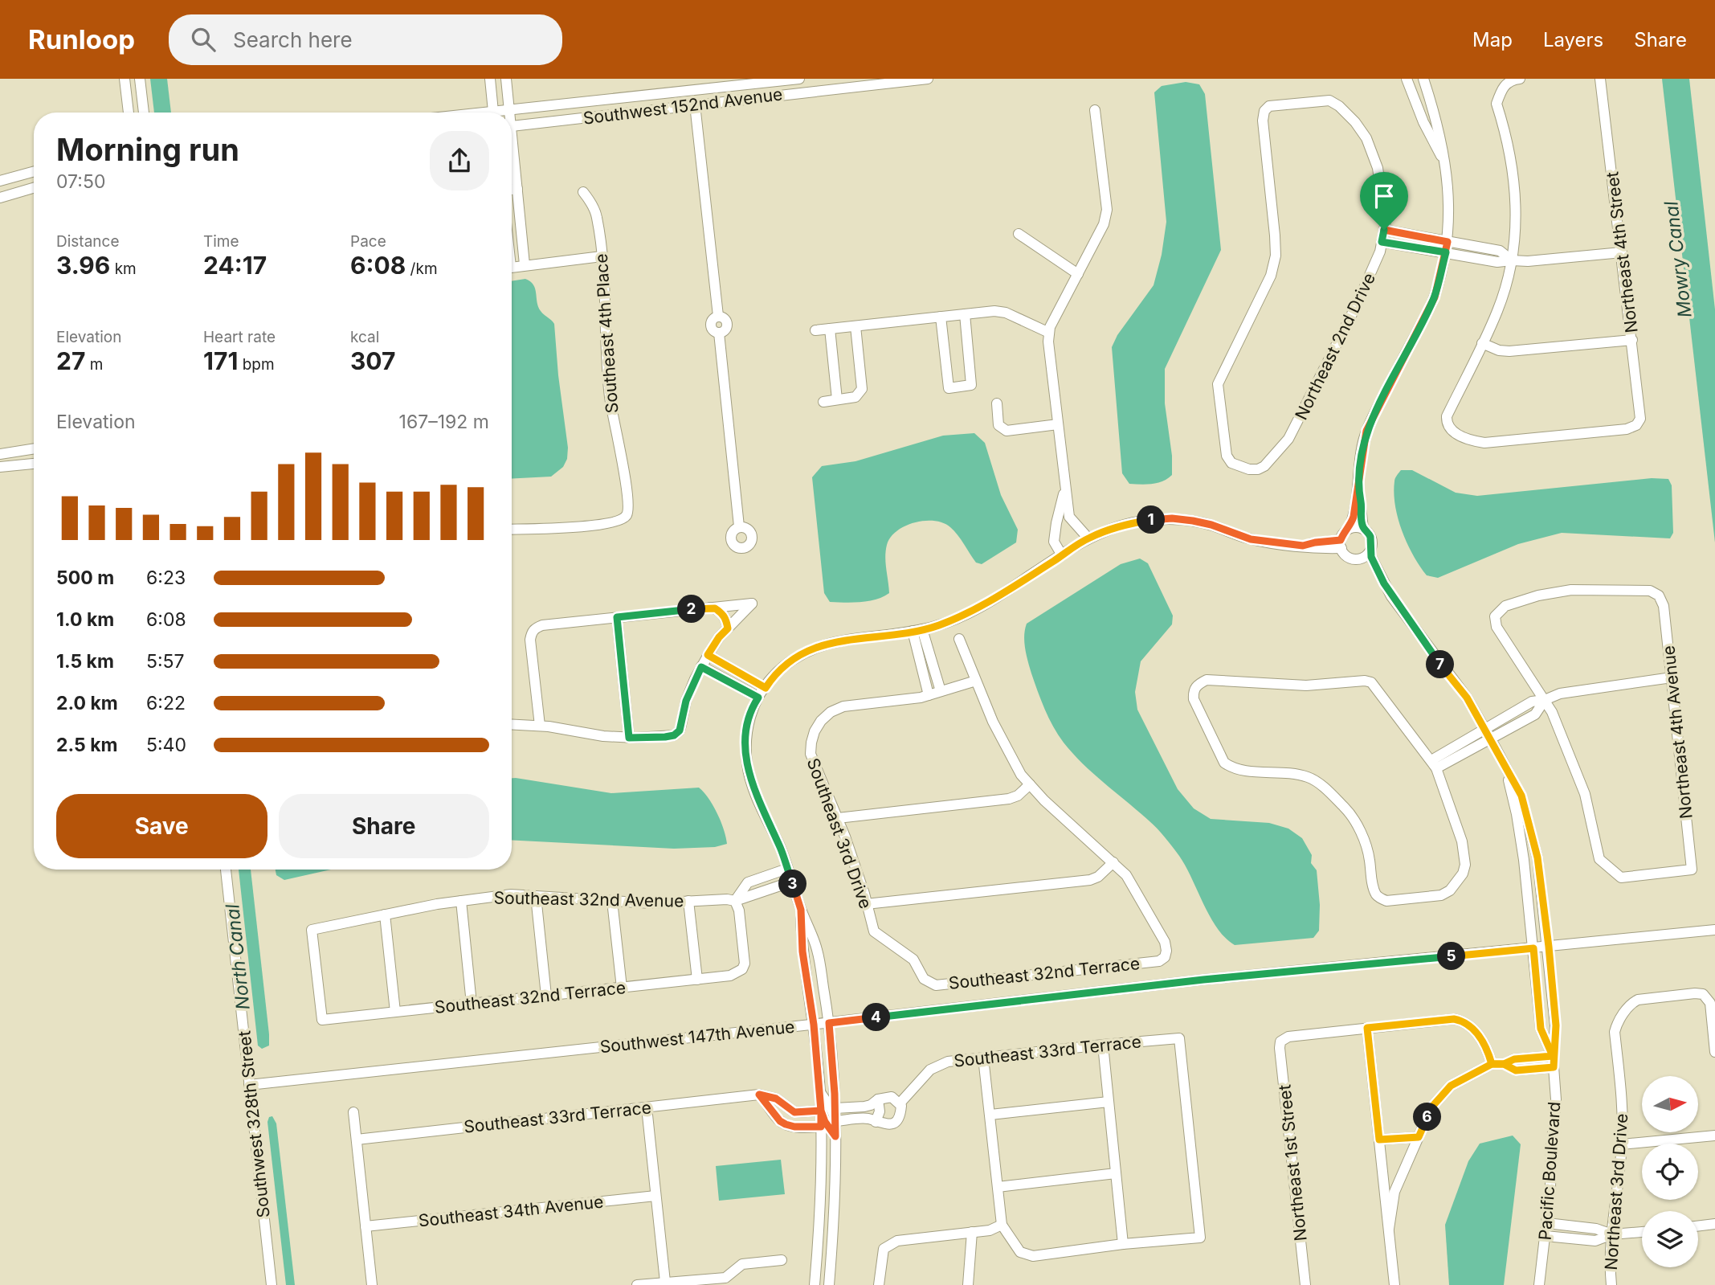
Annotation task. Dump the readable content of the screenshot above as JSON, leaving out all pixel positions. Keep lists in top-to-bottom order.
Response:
{
  "streets": {
    "street": [
      "Southwest 152nd Avenue",
      "Northeast 4th Street",
      "Southeast 4th Place",
      "Northeast 2nd Drive",
      "Northeast 4th Avenue",
      "Southeast 3rd Drive",
      "Southeast 32nd Avenue",
      "Southeast 32nd Terrace",
      "Southwest 147th Avenue",
      "Southeast 33rd Terrace",
      "Southwest 328th Street",
      "Northeast 1st Street",
      "Pacific Boulevard",
      "Northeast 3rd Drive",
      "Southeast 34th Avenue"
    ]
  },
  "crossings": [
    ["Southeast 3rd Drive", "Southeast 32nd Terrace"],
    ["Southeast 32nd Avenue", "Southeast 32nd Terrace"],
    ["Southwest 147th Avenue", "Southwest 328th Street"],
    ["Southwest 147th Avenue", "Pacific Boulevard"]
  ],
  "water": ["Mowry Canal", "North Canal"],
  "north": "right",
  "page": {
    "header": "Runloop",
    "search": "Search here",
    "nav": ["Map", "Layers", "Share"],
    "heading": ["Morning run", "07:50"],
    "stats": [
      ["Distance", "3.96 km"],
      ["Time", "24:17"],
      ["Pace", "6:08 /km"],
      ["Elevation", "27 m"],
      ["Heart rate", "171 bpm"],
      ["kcal", "307"]
    ],
    "chart": ["Elevation", "167–192 m"],
    "pins": [
      "1",
      "2",
      "7",
      "3",
      "5",
      "4",
      "6"
    ],
    "list": [
      {
        "name": "500 m",
        "note": "6:23"
      },
      {
        "name": "1.0 km",
        "note": "6:08"
      },
      {
        "name": "1.5 km",
        "note": "5:57"
      },
      {
        "name": "2.0 km",
        "note": "6:22"
      },
      {
        "name": "2.5 km",
        "note": "5:40"
      }
    ],
    "buttons": ["Save", "Share"]
  }
}
